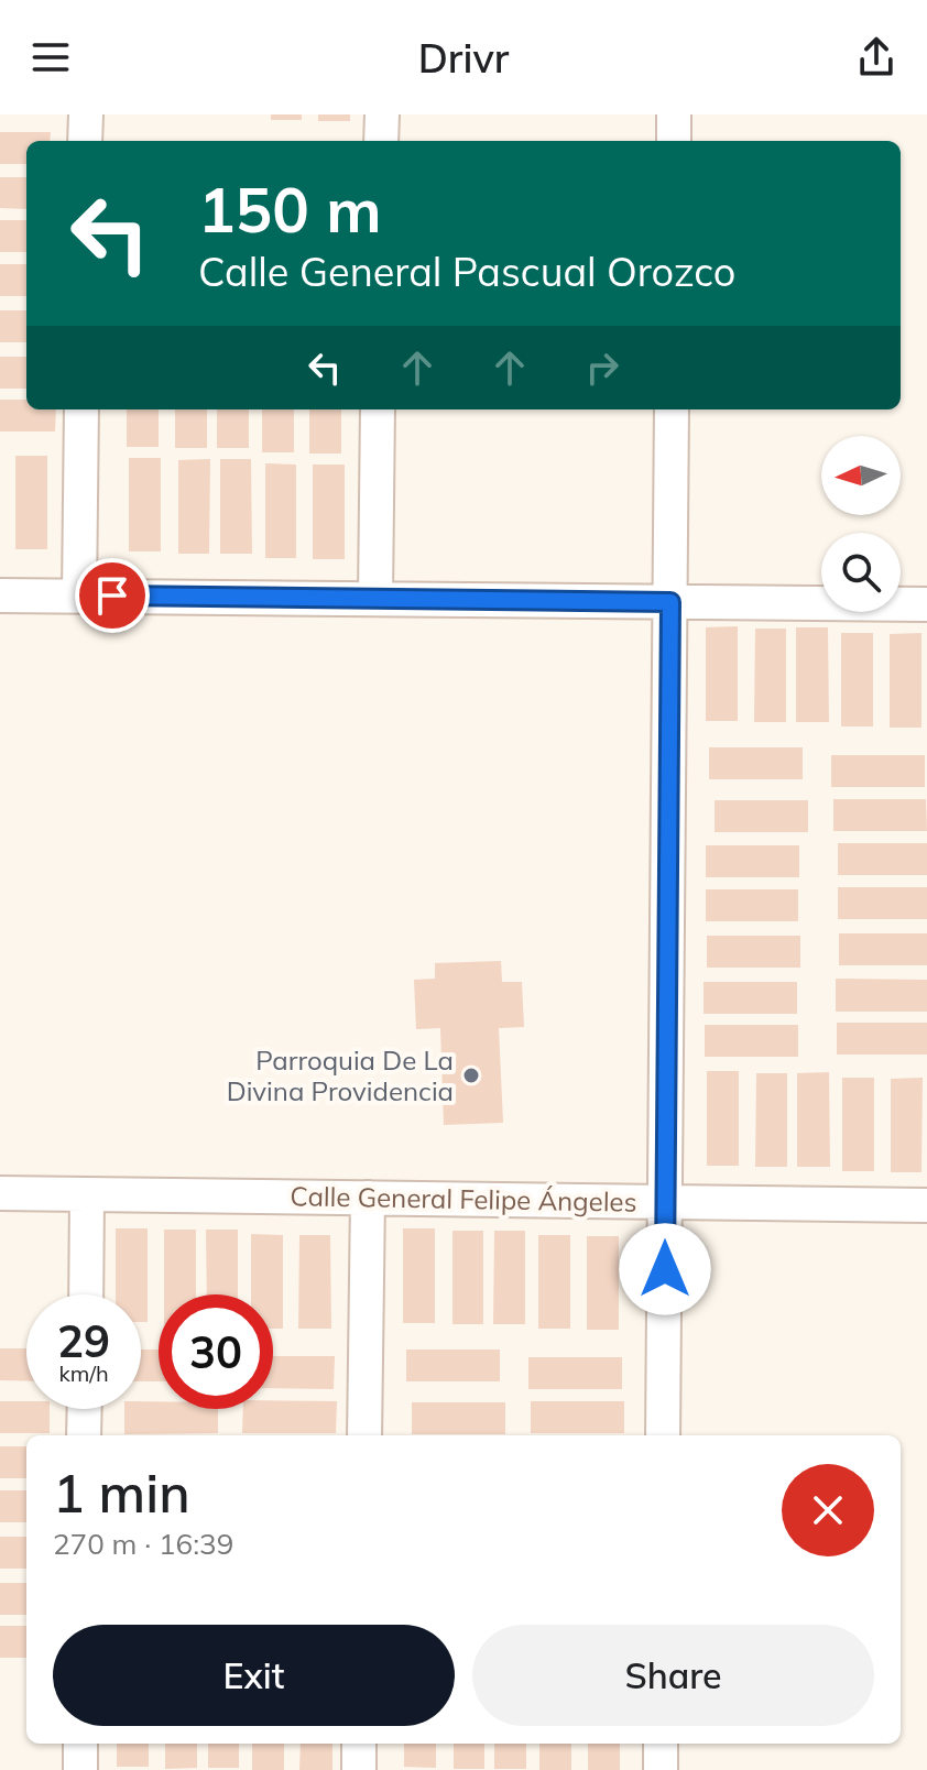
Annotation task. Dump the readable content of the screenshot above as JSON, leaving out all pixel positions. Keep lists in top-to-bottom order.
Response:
{
  "streets": {
    "street": ["Calle General Felipe Ángeles"]
  },
  "places": ["Parroquia De La Divina Providencia"],
  "north": "left",
  "page": {
    "header": "Drivr",
    "turn": ["150 m", "Calle General Pascual Orozco"],
    "speed": "29 km/h",
    "limit": "30",
    "heading": ["1 min", "270 m · 16:39"],
    "buttons": ["Exit", "Share"]
  }
}
